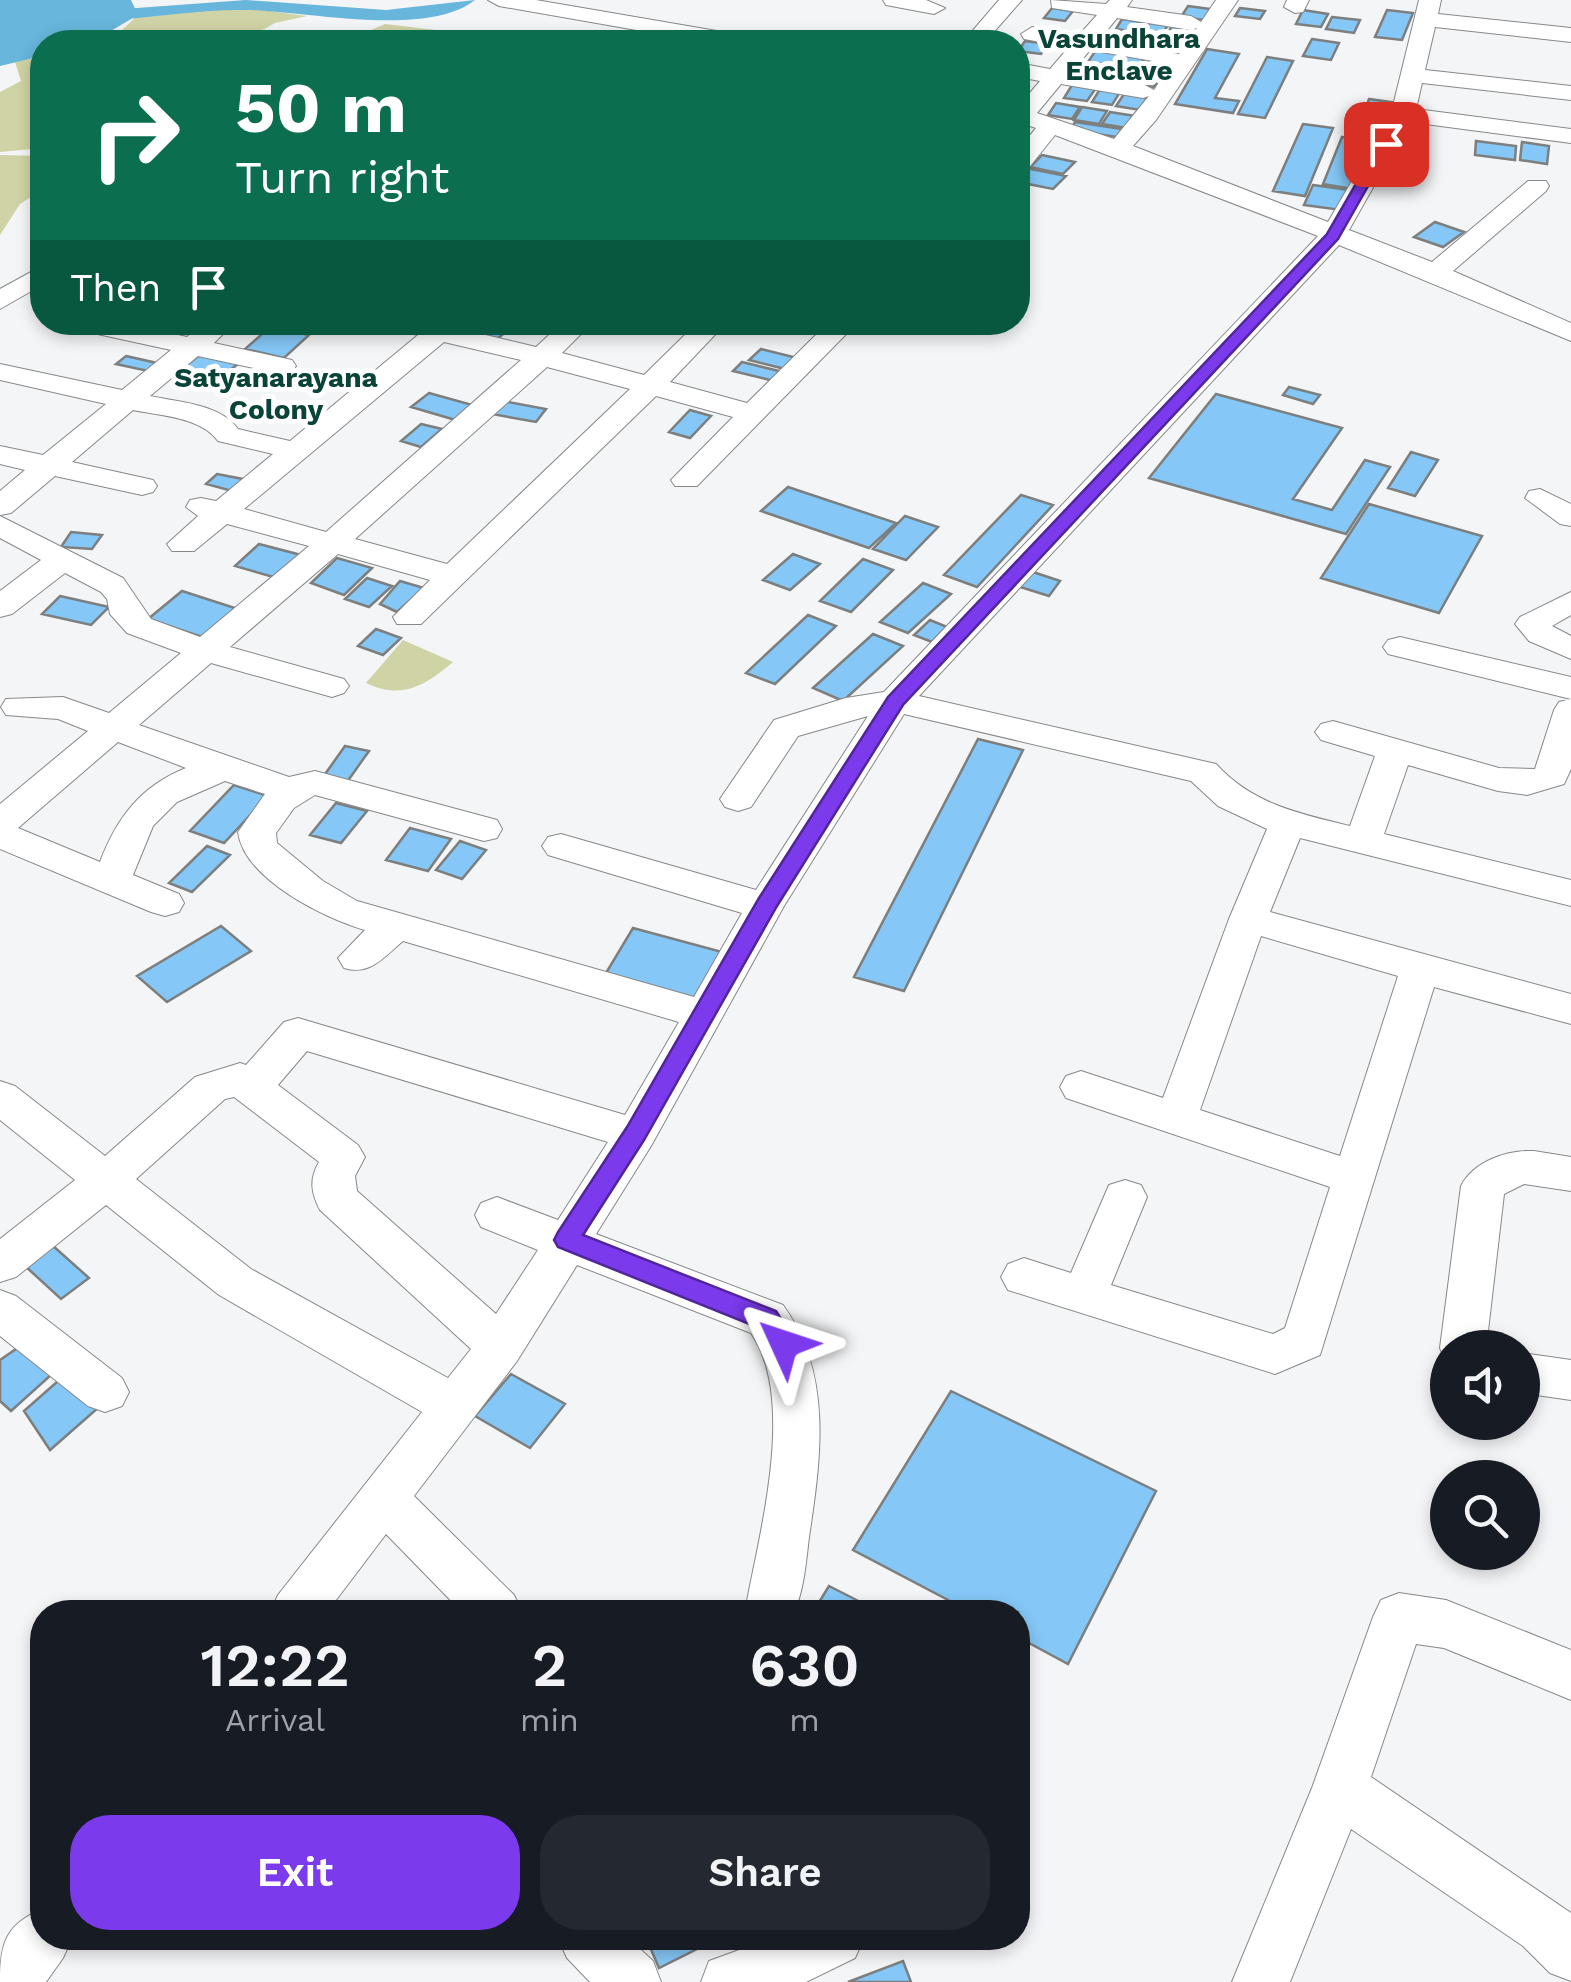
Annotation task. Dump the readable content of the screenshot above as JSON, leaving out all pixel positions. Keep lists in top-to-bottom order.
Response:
{
  "districts": ["Vasundhara Enclave", "Satyanarayana Colony"],
  "page": {
    "turn": ["50 m", "Turn right"],
    "then": "Then",
    "eta": [
      "12:22",
      "Arrival",
      "2",
      "min",
      "630",
      "m"
    ],
    "buttons": ["Exit", "Share"]
  }
}
